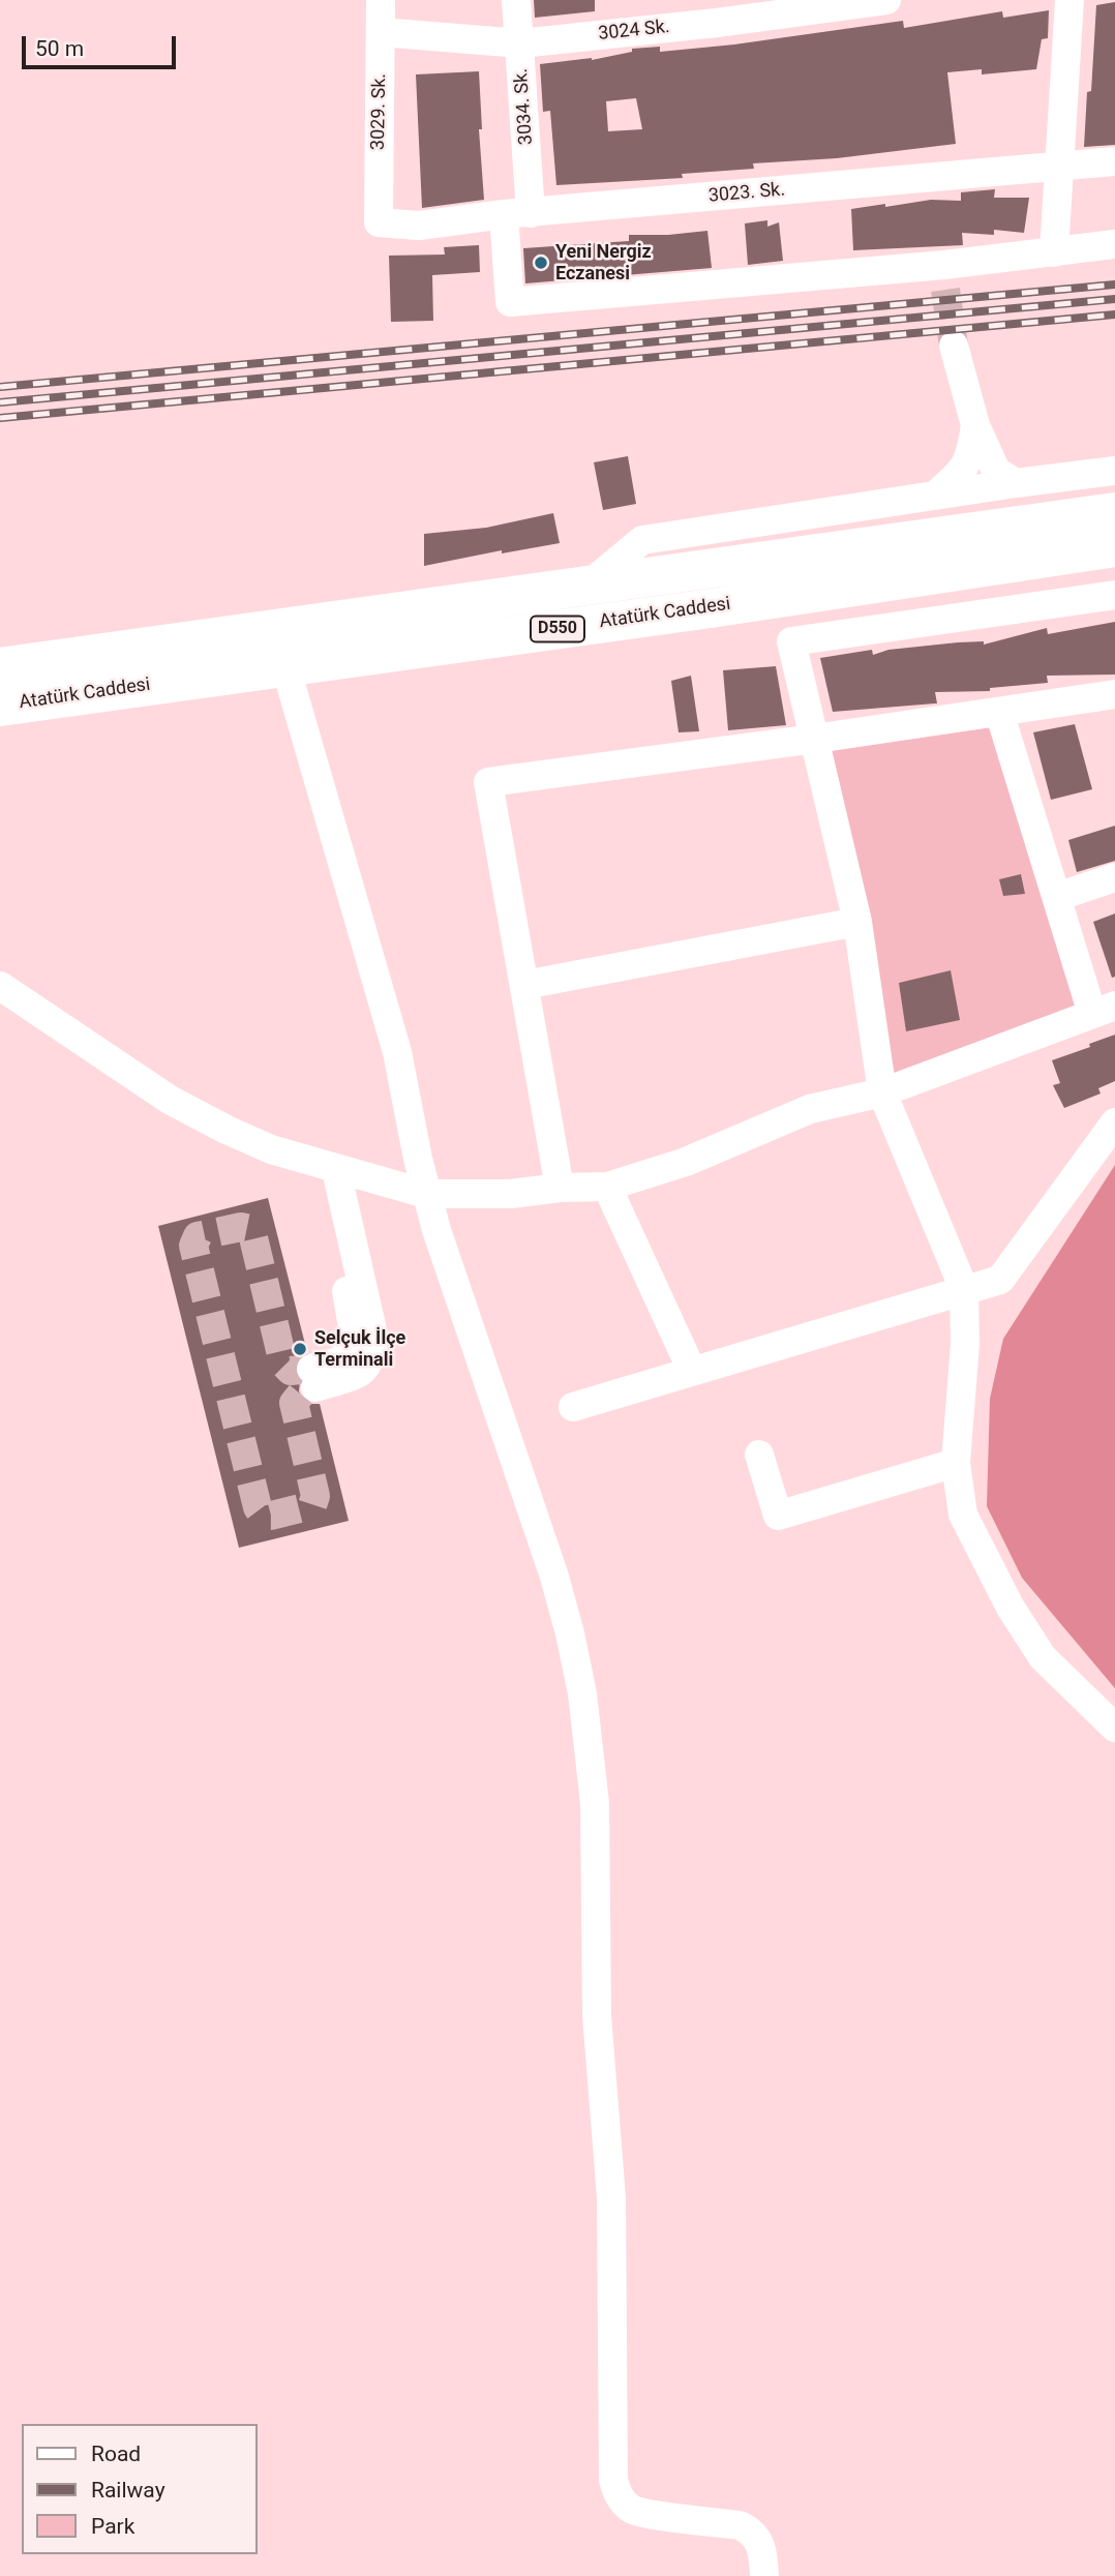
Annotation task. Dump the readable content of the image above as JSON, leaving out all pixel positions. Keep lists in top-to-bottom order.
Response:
{
  "streets": {
    "highway": ["Atatürk Caddesi", "D550"],
    "street": [
      "3024 Sk.",
      "3034. Sk.",
      "3029. Sk.",
      "3023. Sk."
    ]
  },
  "crossings": [
    ["3024 Sk.", "3034. Sk."],
    ["3024 Sk.", "3029. Sk."],
    ["3034. Sk.", "3023. Sk."],
    ["3029. Sk.", "3023. Sk."]
  ],
  "places": ["Yeni Nergiz Eczanesi", "Selçuk İlçe Terminali"],
  "legend": ["Road", "Railway", "Park"],
  "scale_bar": "50 m"
}
